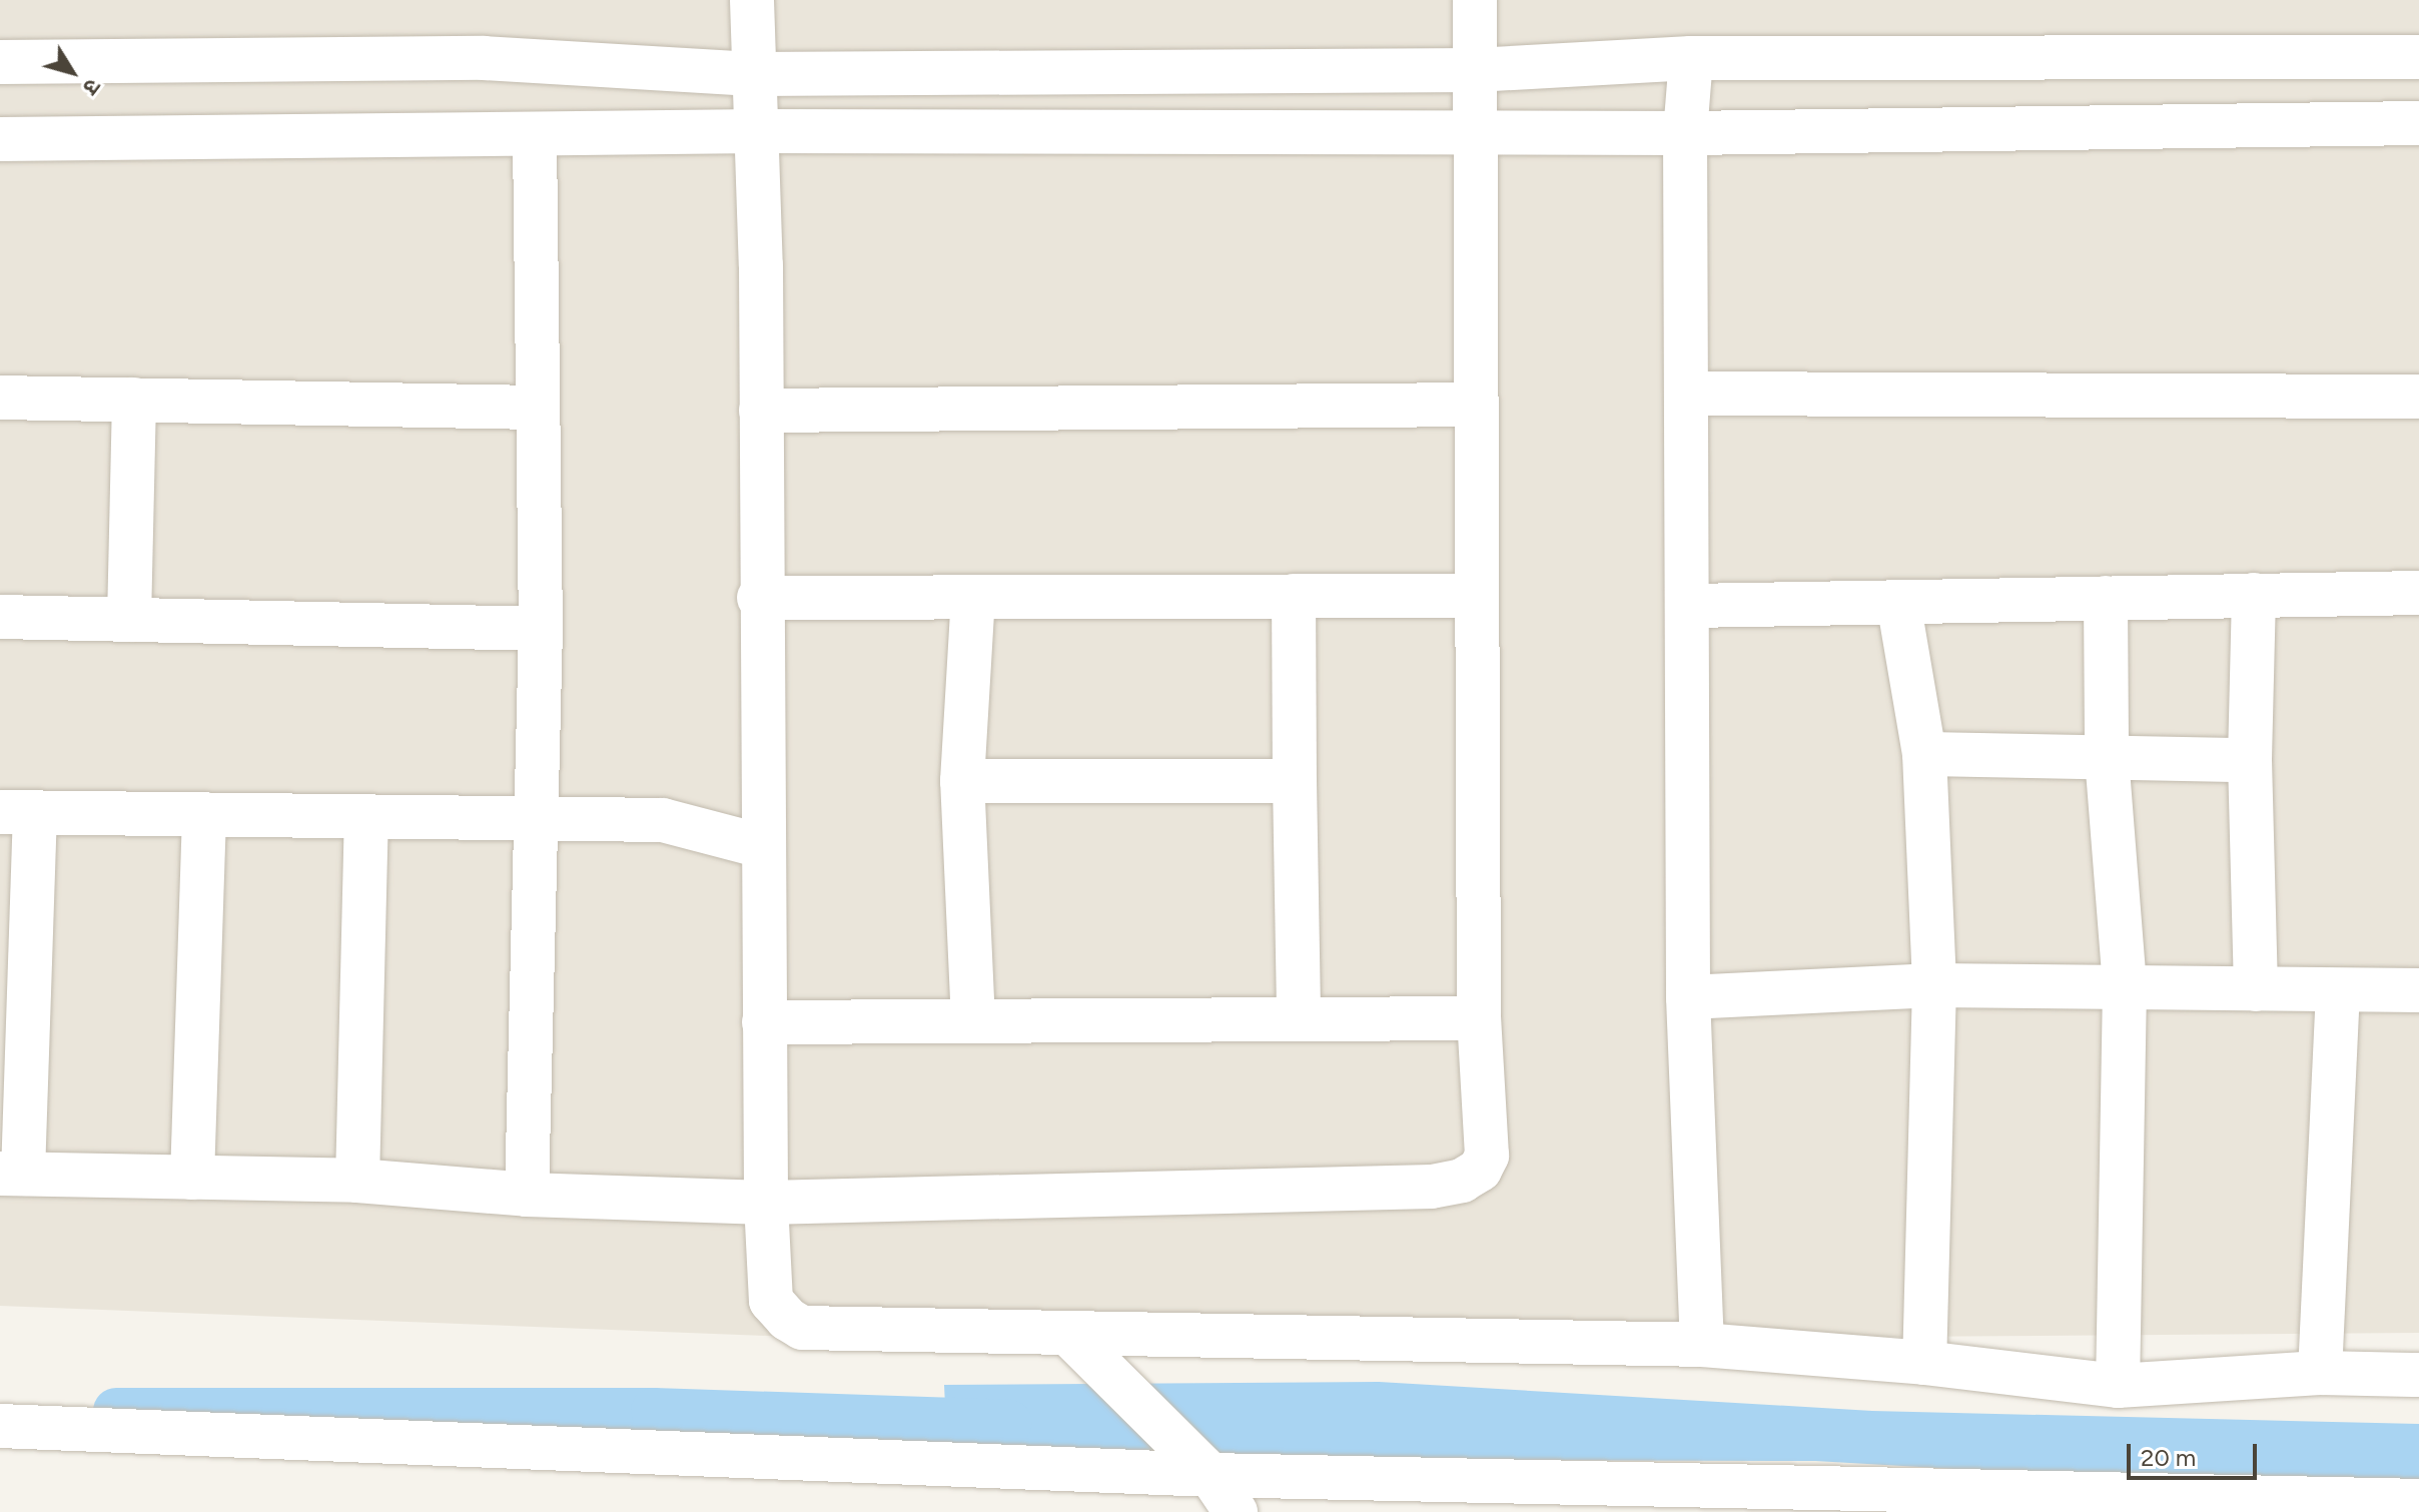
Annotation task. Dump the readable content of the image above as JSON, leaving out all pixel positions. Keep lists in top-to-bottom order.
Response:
{
  "scale_bar": "20 m",
  "north": "bottom right"
}
